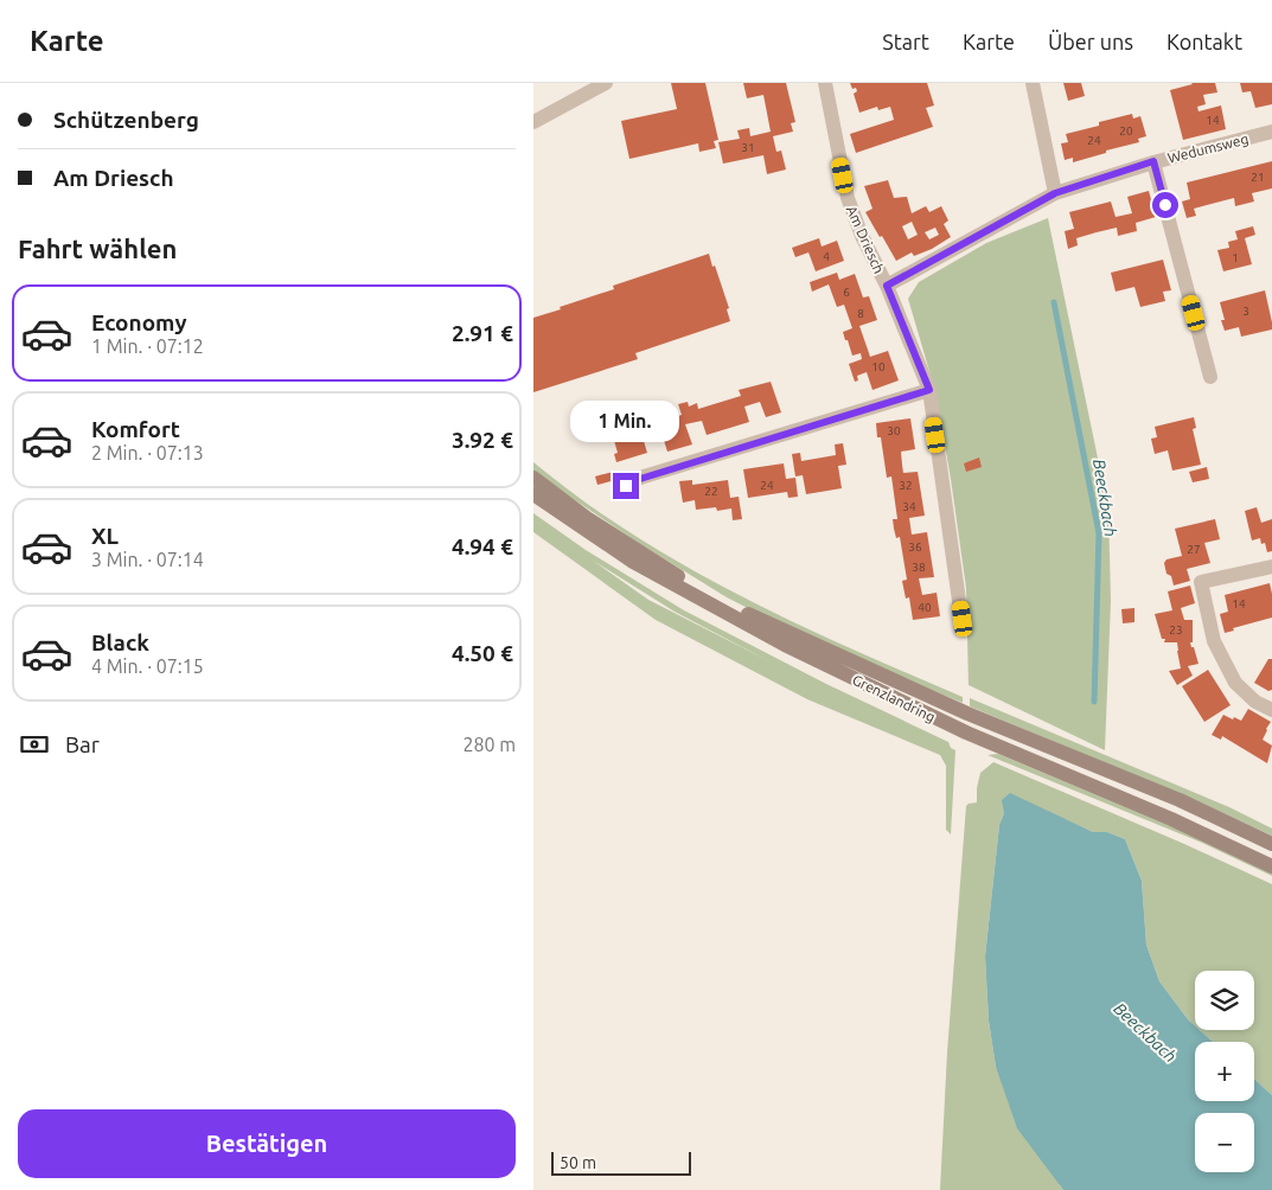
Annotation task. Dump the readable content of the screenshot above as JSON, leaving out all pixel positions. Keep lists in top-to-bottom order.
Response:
{
  "streets": {
    "main road": ["Grenzlandring"],
    "street": ["Wedumsweg", "Am Driesch"]
  },
  "crossings": [
    ["Wedumsweg", "Am Driesch"]
  ],
  "water": ["Beeckbach"],
  "house_numbers": [
    "14",
    "20",
    "24",
    "31",
    "21",
    "4",
    "1",
    "6",
    "3",
    "8",
    "10",
    "30",
    "24",
    "32",
    "22",
    "34",
    "36",
    "27",
    "38",
    "14",
    "40",
    "23"
  ],
  "scale_bar": "50 m",
  "page": {
    "header": "Karte",
    "nav": [
      "Start",
      "Karte",
      "Über uns",
      "Kontakt"
    ],
    "banner": ["Schützenberg", "Am Driesch"],
    "heading": "Fahrt wählen",
    "list": [
      {
        "name": "Economy",
        "note": "1 Min. · 07:12",
        "value": "2.91 €"
      },
      {
        "name": "Komfort",
        "note": "2 Min. · 07:13",
        "value": "3.92 €"
      },
      {
        "name": "XL",
        "note": "3 Min. · 07:14",
        "value": "4.94 €"
      },
      {
        "name": "Black",
        "note": "4 Min. · 07:15",
        "value": "4.50 €"
      }
    ],
    "bubble": "1 Min.",
    "pay": ["Bar", "280 m"],
    "map_buttons": ["+", "−"],
    "buttons": "Bestätigen",
    "scale": "50 m"
  }
}
